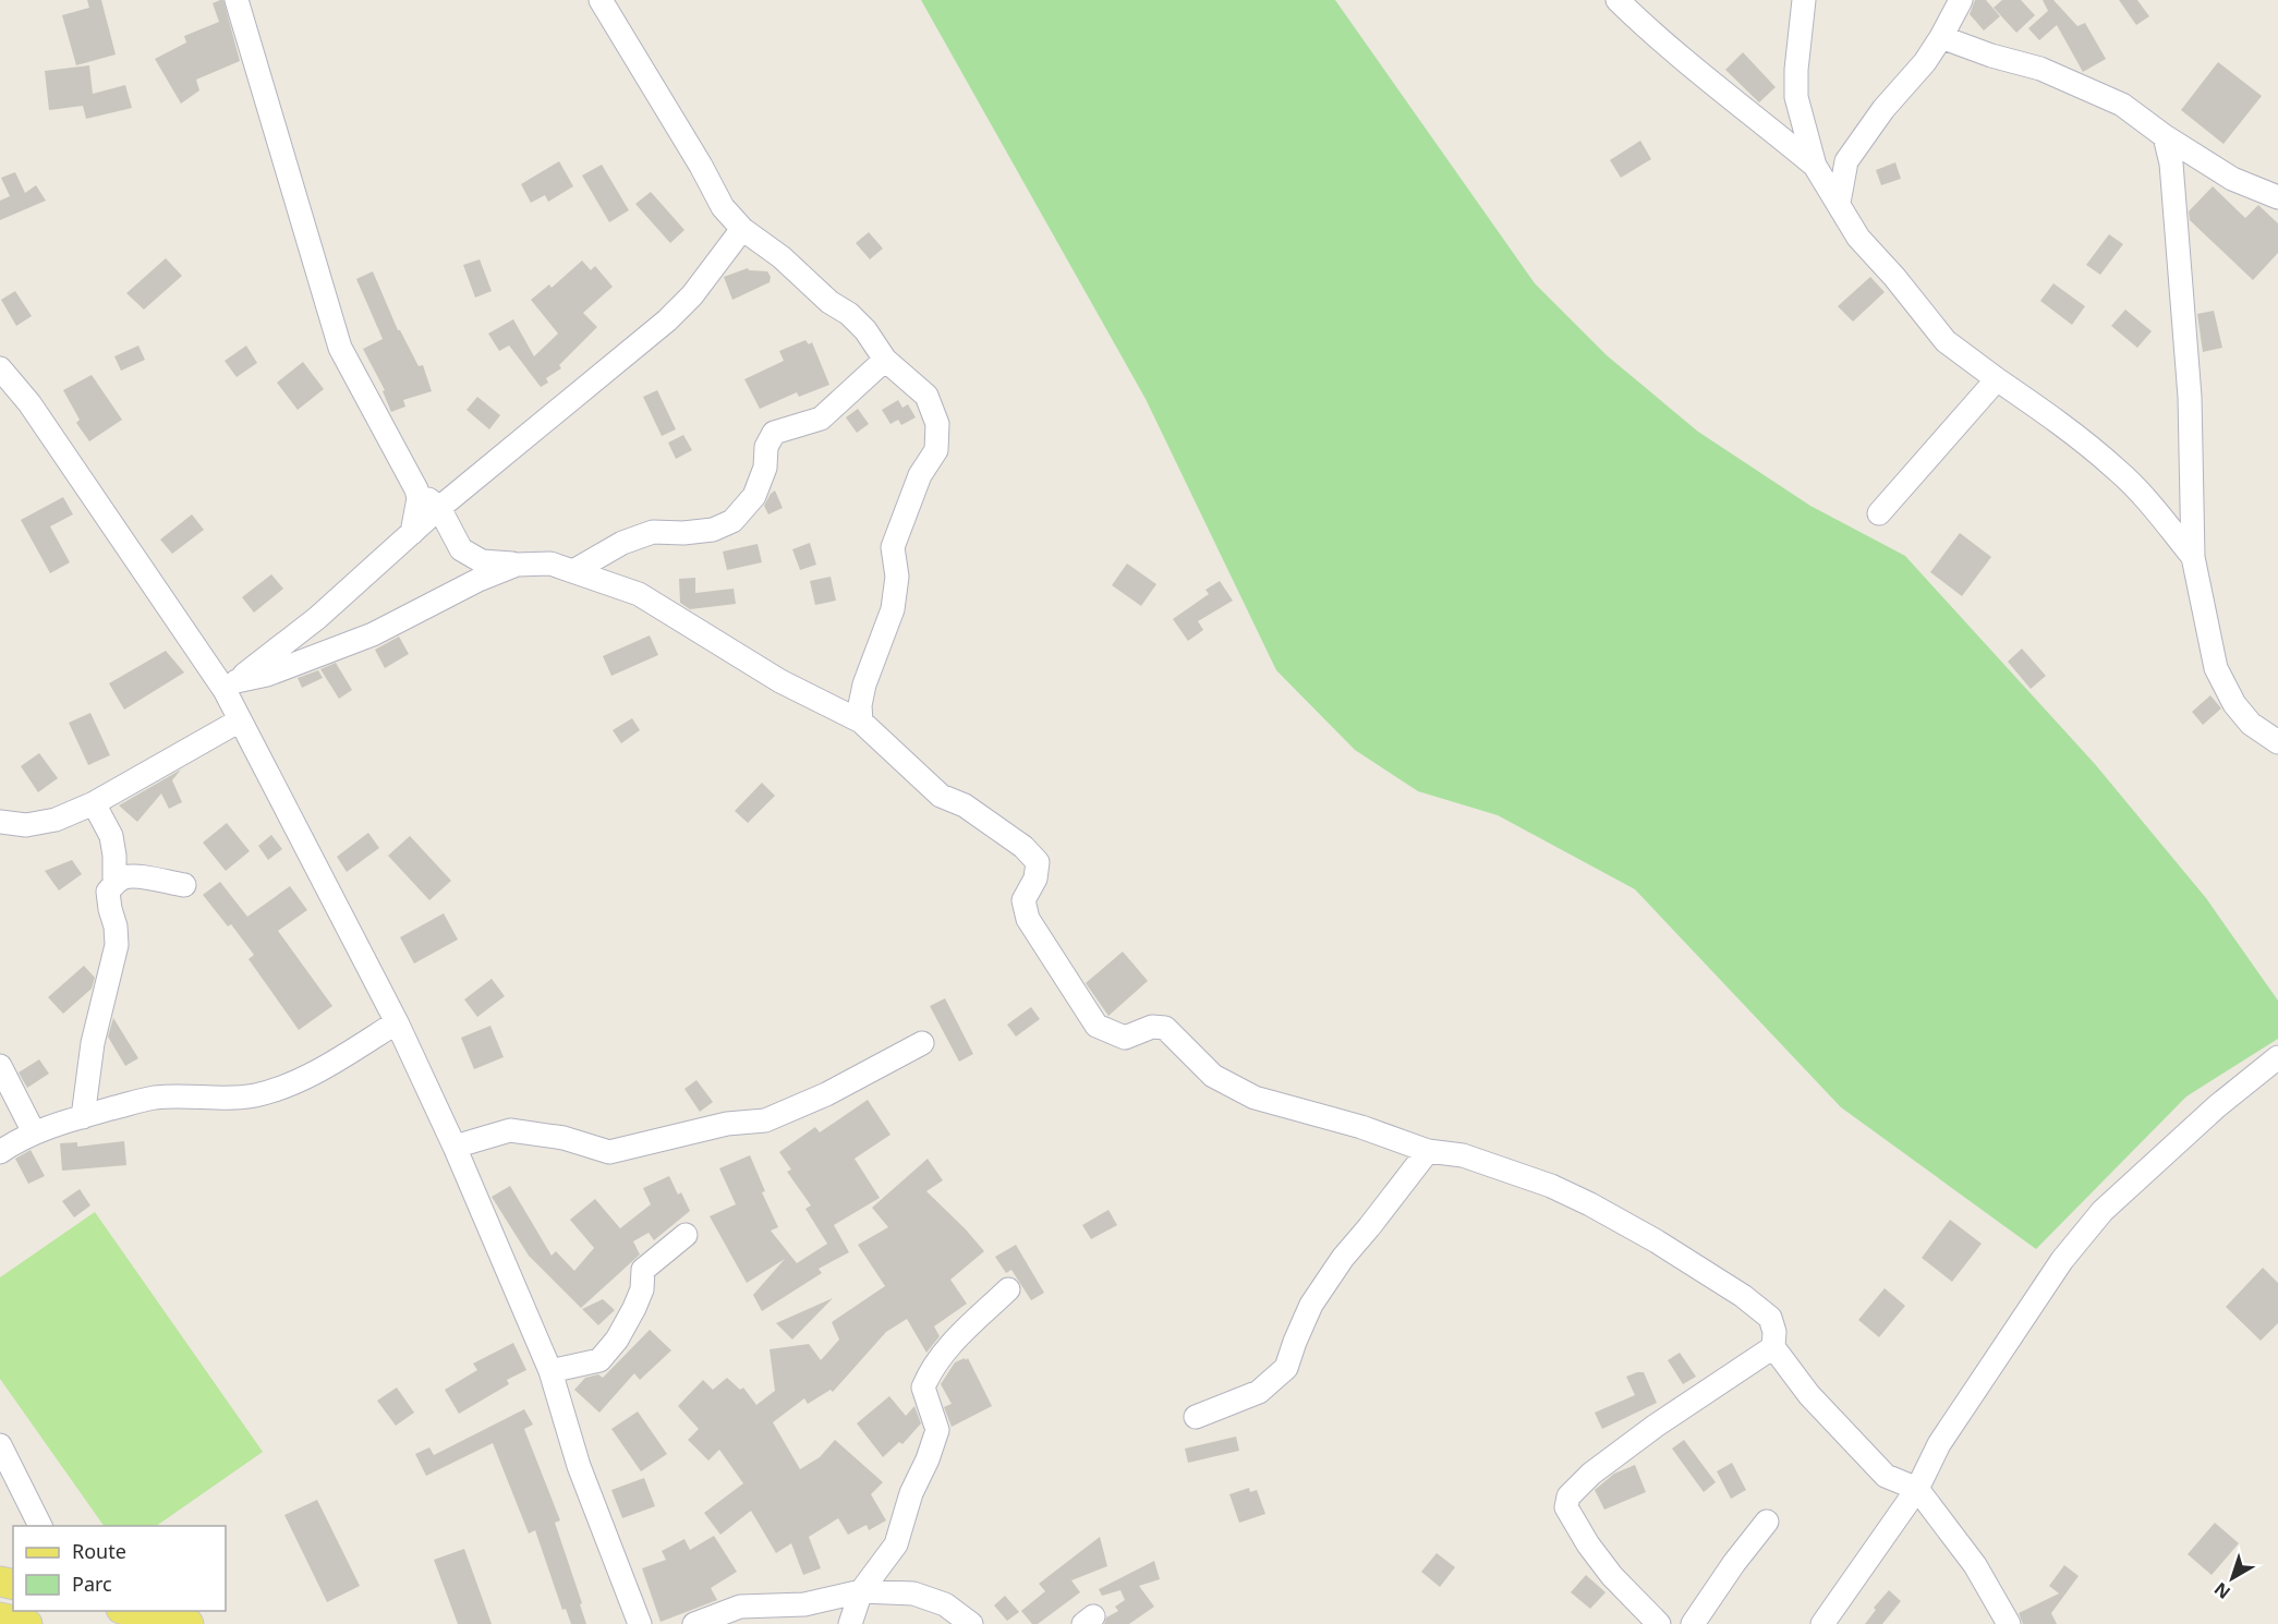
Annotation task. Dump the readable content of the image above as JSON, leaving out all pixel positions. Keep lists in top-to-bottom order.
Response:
{
  "legend": ["Route", "Parc"],
  "north": "bottom left"
}
